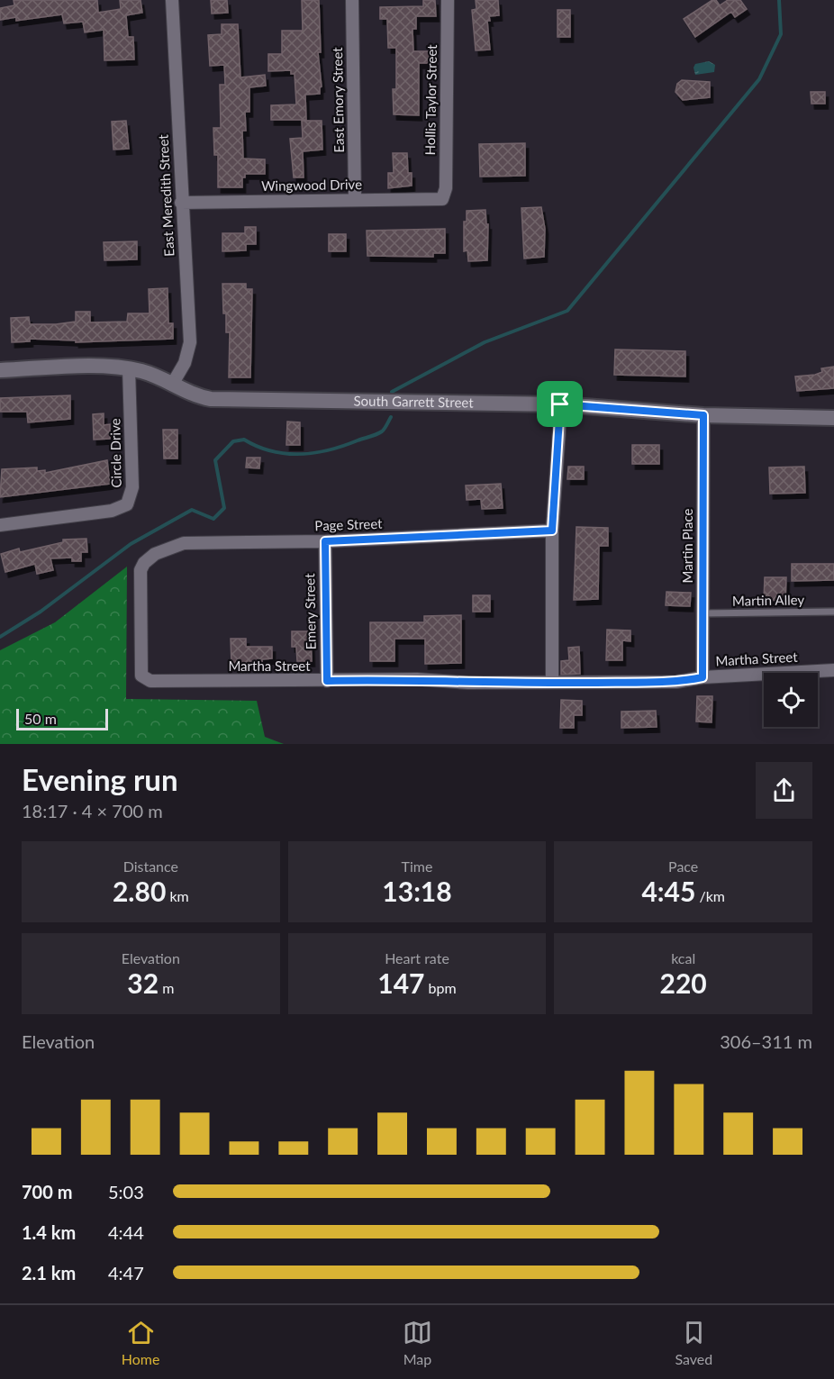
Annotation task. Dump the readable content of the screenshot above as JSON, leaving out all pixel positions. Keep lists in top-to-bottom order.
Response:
{
  "streets": {
    "street": [
      "East Emory Street",
      "Hollis Taylor Street",
      "Wingwood Drive",
      "East Meredith Street",
      "South Garrett Street",
      "Circle Drive",
      "Page Street",
      "Martin Place",
      "Emery Street",
      "Martha Street"
    ],
    "lane": ["Martin Alley"]
  },
  "crossings": [
    ["East Emory Street", "Wingwood Drive"],
    ["Hollis Taylor Street", "Wingwood Drive"],
    ["Wingwood Drive", "East Meredith Street"],
    ["East Meredith Street", "South Garrett Street"],
    ["South Garrett Street", "Circle Drive"],
    ["South Garrett Street", "Martin Place"],
    ["Page Street", "Emery Street"],
    ["Page Street", "Martha Street"],
    ["Martin Place", "Martin Alley"],
    ["Martin Place", "Martha Street"],
    ["Emery Street", "Martha Street"]
  ],
  "scale_bar": "50 m",
  "page": {
    "scale": "50 m",
    "heading": ["Evening run", "18:17 · 4 × 700 m"],
    "stats": [
      ["Distance", "2.80 km"],
      ["Time", "13:18"],
      ["Pace", "4:45 /km"],
      ["Elevation", "32 m"],
      ["Heart rate", "147 bpm"],
      ["kcal", "220"]
    ],
    "chart": ["Elevation", "306–311 m"],
    "list": [
      {
        "name": "700 m",
        "note": "5:03"
      },
      {
        "name": "1.4 km",
        "note": "4:44"
      },
      {
        "name": "2.1 km",
        "note": "4:47"
      }
    ],
    "tabs": ["Home", "Map", "Saved"]
  }
}
